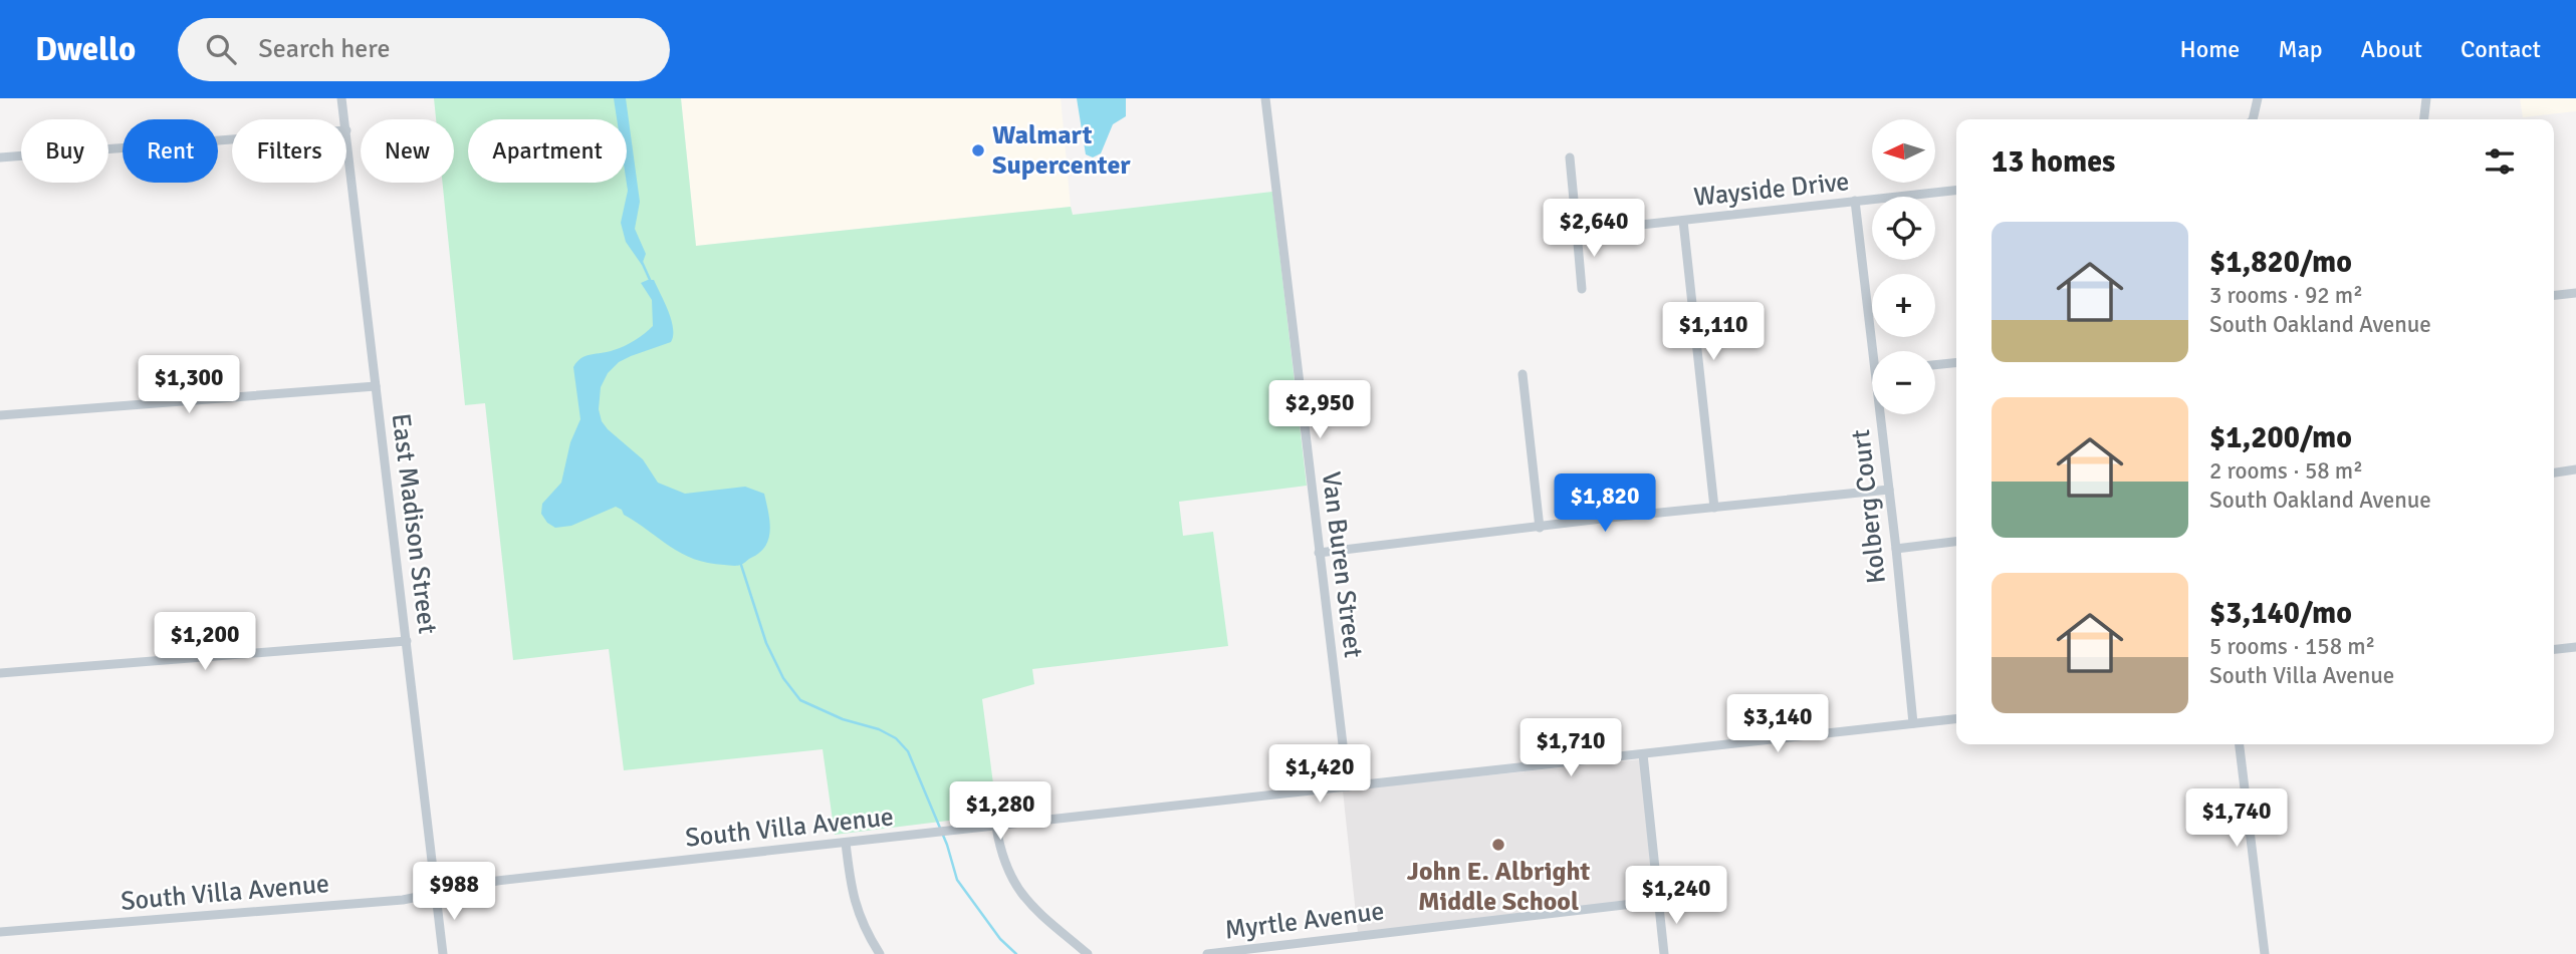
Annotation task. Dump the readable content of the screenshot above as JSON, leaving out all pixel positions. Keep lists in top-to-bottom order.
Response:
{
  "streets": {
    "street": [
      "Wayside Drive",
      "Kolberg Court",
      "East Madison Street",
      "Van Buren Street",
      "South Villa Avenue",
      "Myrtle Avenue"
    ]
  },
  "crossings": [
    ["Wayside Drive", "Kolberg Court"],
    ["Kolberg Court", "South Villa Avenue"],
    ["East Madison Street", "South Villa Avenue"],
    ["Van Buren Street", "South Villa Avenue"]
  ],
  "places": ["Walmart Supercenter", "John E. Albright Middle School"],
  "north": "left",
  "page": {
    "header": "Dwello",
    "search": "Search here",
    "nav": [
      "Home",
      "Map",
      "About",
      "Contact"
    ],
    "map_buttons": ["+", "−"],
    "chip": [
      "Buy",
      "Rent",
      "Filters",
      "New",
      "Apartment"
    ],
    "heading": "13 homes",
    "price": [
      "$2,640",
      "$1,110",
      "$1,300",
      "$2,950",
      "$1,820",
      "$1,200",
      "$3,140",
      "$1,710",
      "$1,420",
      "$1,280",
      "$1,740",
      "$988",
      "$1,240"
    ],
    "list": [
      {
        "name": "$1,820/mo",
        "note": "3 rooms · 92 m² · South Oakland Avenue"
      },
      {
        "name": "$1,200/mo",
        "note": "2 rooms · 58 m² · South Oakland Avenue"
      },
      {
        "name": "$3,140/mo",
        "note": "5 rooms · 158 m² · South Villa Avenue"
      }
    ]
  }
}
